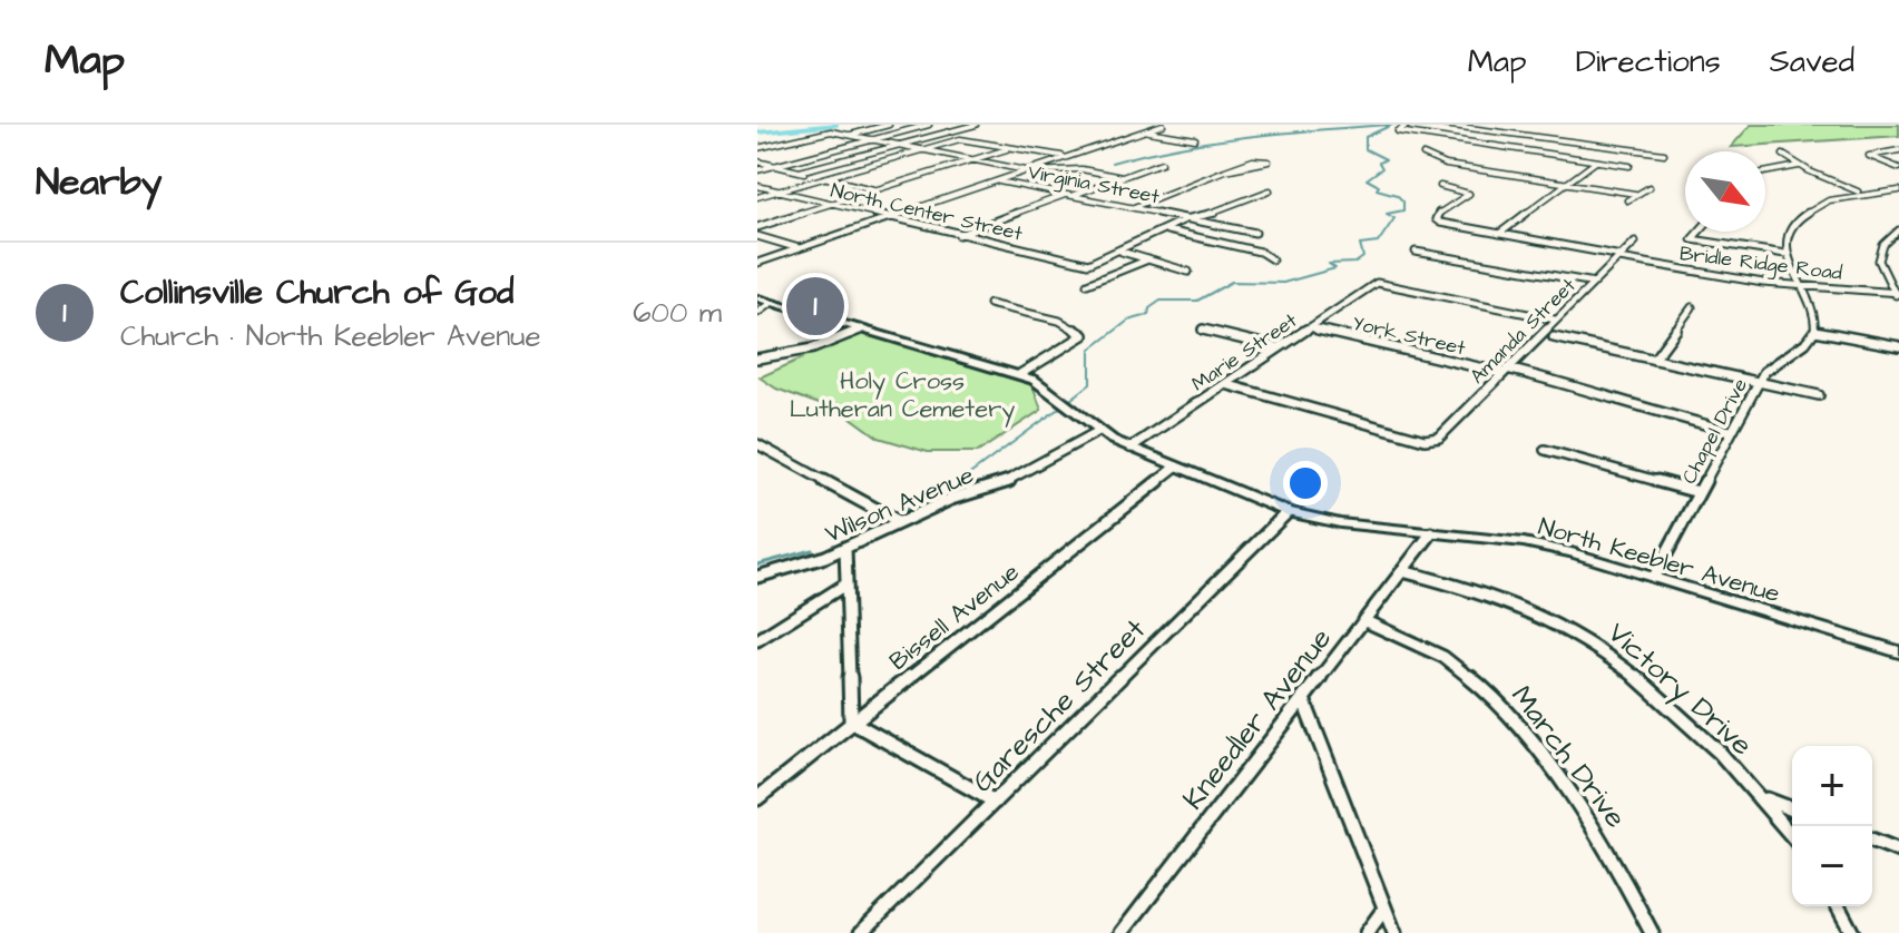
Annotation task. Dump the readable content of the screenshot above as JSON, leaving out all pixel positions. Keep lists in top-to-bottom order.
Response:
{
  "streets": {
    "street": [
      "Virginia Street",
      "North Center Street",
      "Bridle Ridge Road",
      "Amanda Street",
      "York Street",
      "Marie Street",
      "Chapel Drive",
      "Wilson Avenue",
      "North Keebler Avenue",
      "Bissell Avenue",
      "Victory Drive",
      "Garesche Street",
      "Kneedler Avenue",
      "March Drive"
    ]
  },
  "crossings": [
    ["Bridle Ridge Road", "Amanda Street"],
    ["Amanda Street", "York Street"],
    ["Amanda Street", "Marie Street"],
    ["York Street", "Marie Street"],
    ["York Street", "Chapel Drive"],
    ["Marie Street", "North Keebler Avenue"],
    ["Chapel Drive", "North Keebler Avenue"],
    ["Wilson Avenue", "North Keebler Avenue"],
    ["North Keebler Avenue", "Bissell Avenue"],
    ["North Keebler Avenue", "Garesche Street"],
    ["North Keebler Avenue", "Kneedler Avenue"],
    ["Victory Drive", "Kneedler Avenue"],
    ["Kneedler Avenue", "March Drive"]
  ],
  "parks": ["Holy Cross Lutheran Cemetery"],
  "north": "bottom right",
  "page": {
    "header": "Map",
    "nav": ["Map", "Directions", "Saved"],
    "heading": "Nearby",
    "list": [
      {
        "mark": "1",
        "name": "Collinsville Church of God",
        "note": "Church · North Keebler Avenue",
        "value": "600 m"
      }
    ],
    "pins": "1",
    "map_buttons": ["+", "−"]
  }
}
